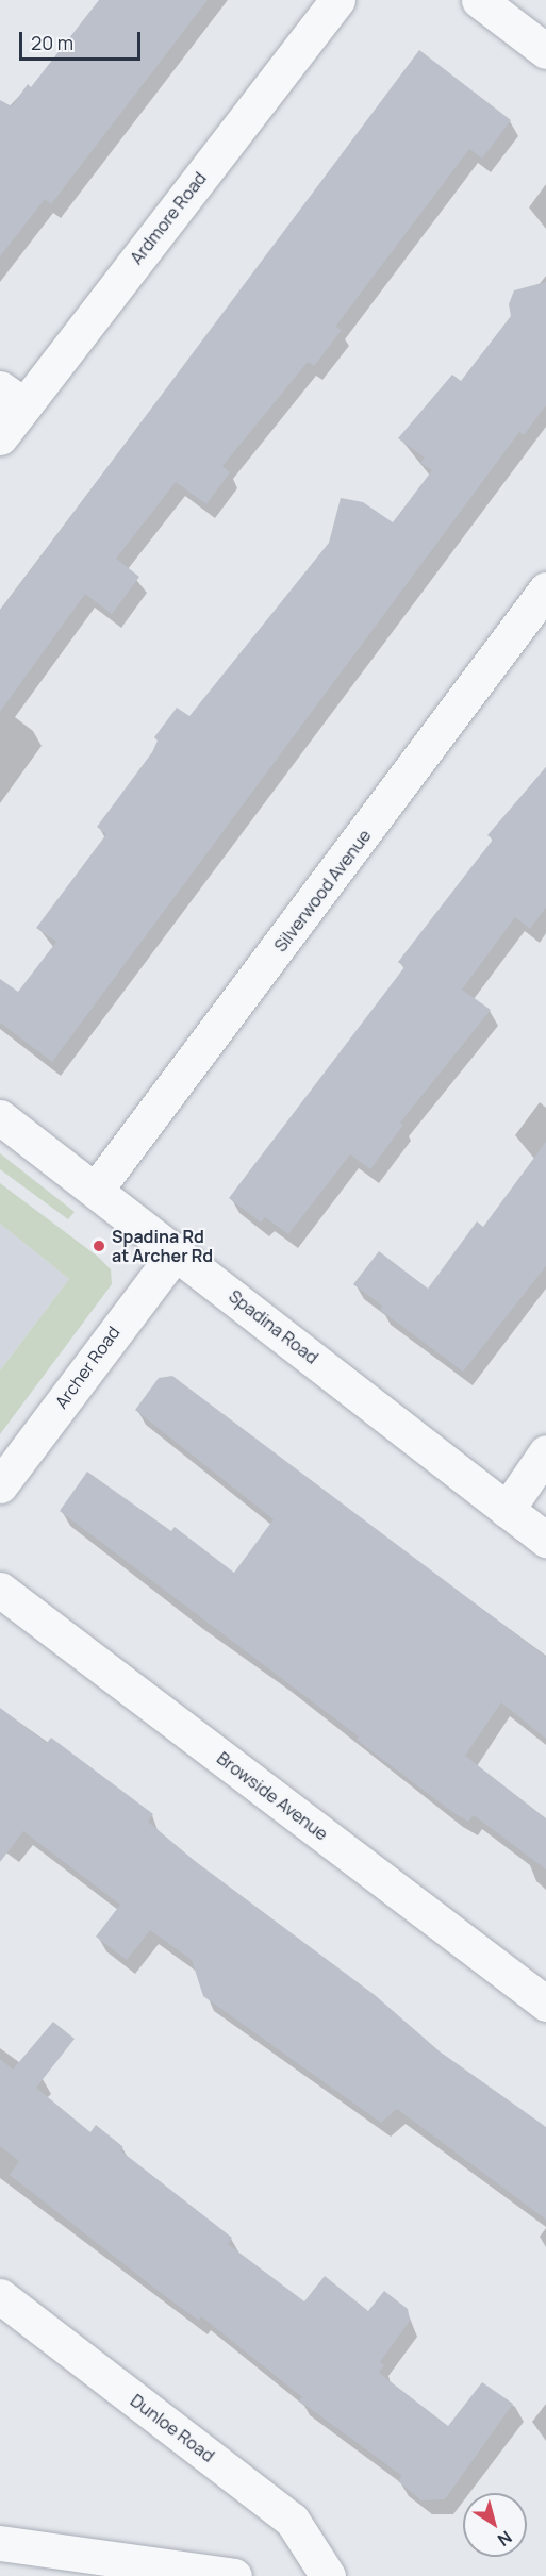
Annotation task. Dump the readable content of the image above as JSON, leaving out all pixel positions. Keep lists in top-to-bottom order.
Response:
{
  "streets": {
    "street": [
      "Ardmore Road",
      "Silverwood Avenue",
      "Spadina Road",
      "Archer Road",
      "Browside Avenue",
      "Dunloe Road"
    ]
  },
  "crossings": [
    ["Silverwood Avenue", "Spadina Road"],
    ["Spadina Road", "Archer Road"]
  ],
  "places": ["Spadina Rd at Archer Rd"],
  "scale_bar": "20 m",
  "north": "bottom right"
}
